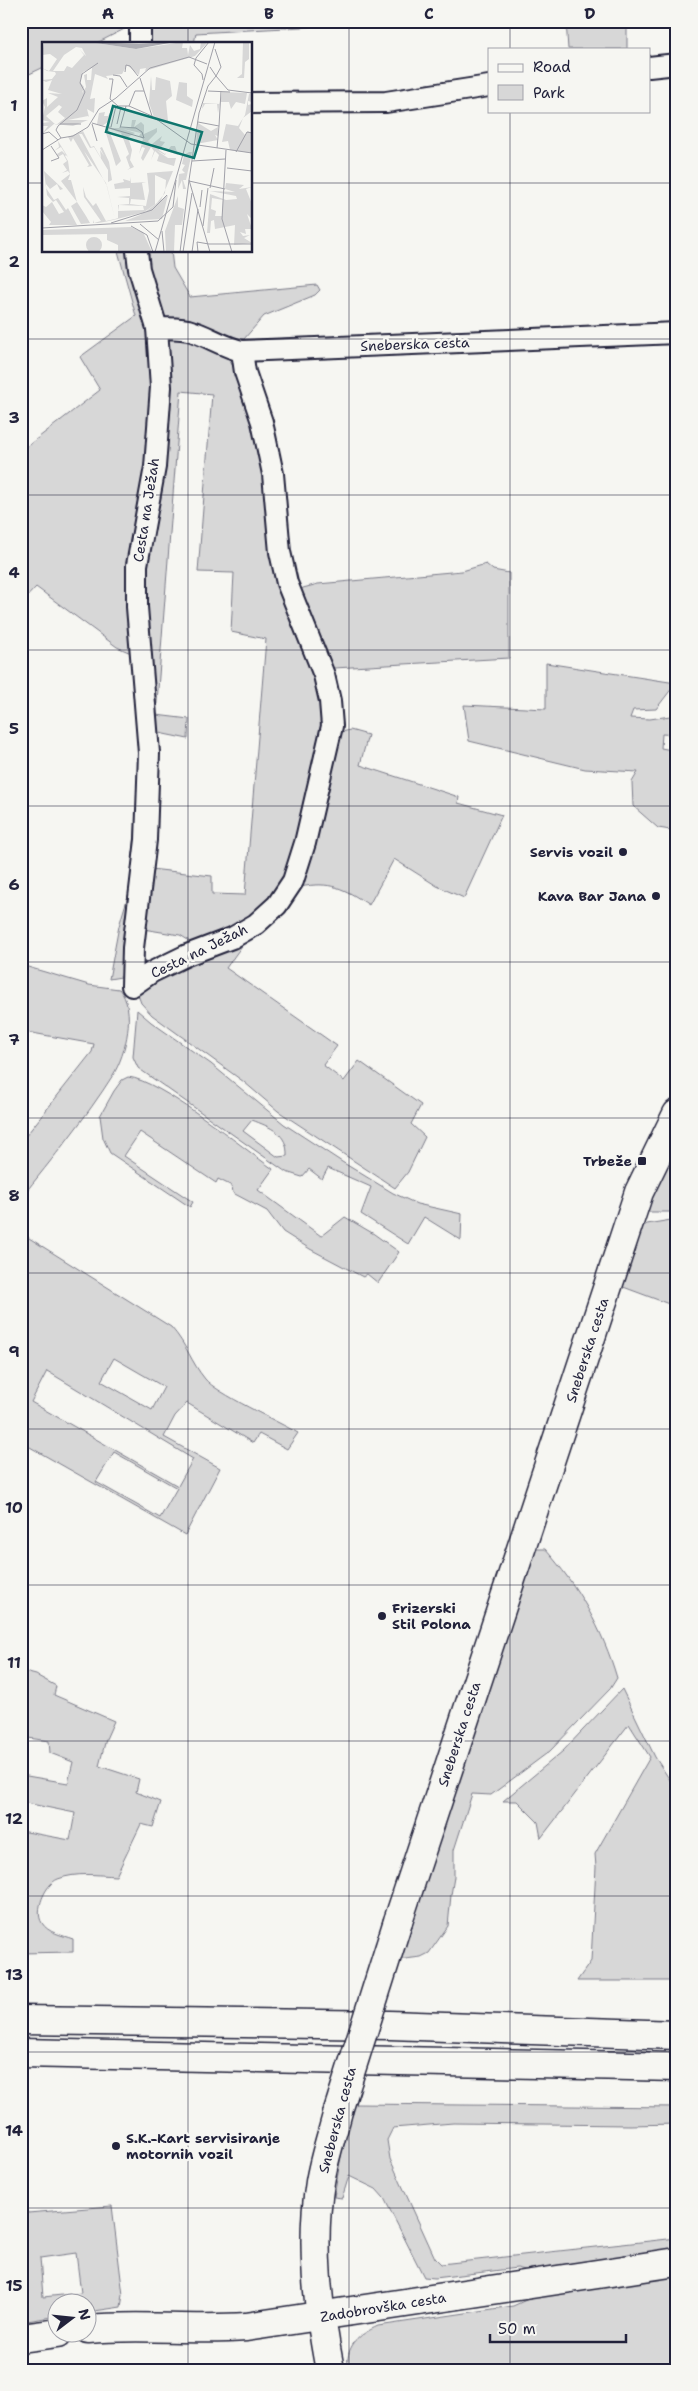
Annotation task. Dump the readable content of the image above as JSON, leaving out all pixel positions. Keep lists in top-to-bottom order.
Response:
{
  "streets": {
    "main road": ["Sneberska cesta", "Zadobrovška cesta"],
    "street": ["Cesta na Ježah"]
  },
  "crossings": [
    ["Sneberska cesta", "Cesta na Ježah"],
    ["Sneberska cesta", "Zadobrovška cesta"]
  ],
  "places": {
    "other": [
      "Servis vozil",
      "Kava Bar Jana",
      "Frizerski Stil Polona",
      "S.K.-Kart servisiranje motornih vozil"
    ],
    "transit": ["Trbeže"]
  },
  "legend": ["Road", "Park"],
  "scale_bar": "50 m",
  "north": "right",
  "grid": {
    "columns": [
      "A",
      "B",
      "C",
      "D"
    ],
    "rows": [
      "1",
      "2",
      "3",
      "4",
      "5",
      "6",
      "7",
      "8",
      "9",
      "10",
      "11",
      "12",
      "13",
      "14",
      "15"
    ]
  }
}
